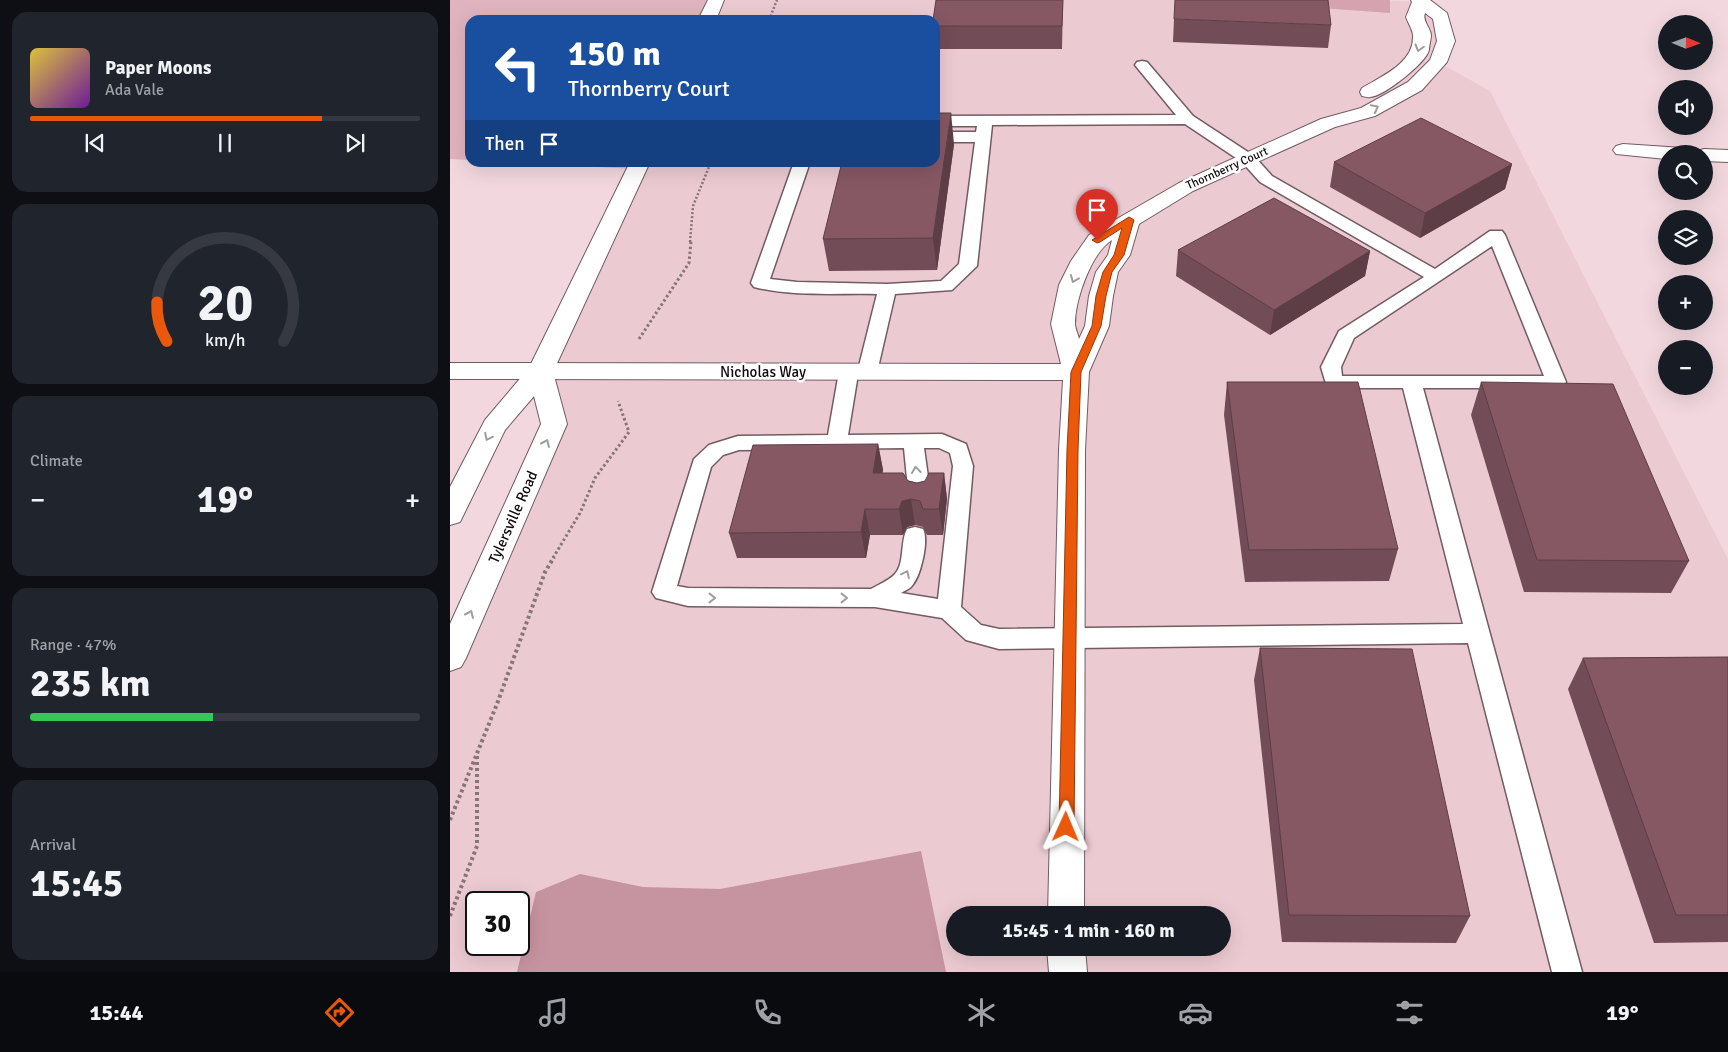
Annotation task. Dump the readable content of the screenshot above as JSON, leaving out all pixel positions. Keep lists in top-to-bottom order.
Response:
{
  "streets": {
    "street": ["Thornberry Court", "Nicholas Way", "Tylersville Road"]
  },
  "crossings": [
    ["Thornberry Court", "Nicholas Way"],
    ["Nicholas Way", "Tylersville Road"]
  ],
  "north": "right",
  "page": {
    "map_buttons": ["+", "−"],
    "turn": ["150 m", "Thornberry Court"],
    "song": ["Paper Moons", "Ada Vale"],
    "then": "Then",
    "tile": [
      "Climate",
      ["Range · 47%", "235 km"],
      ["Arrival", "15:45"]
    ],
    "heat": ["−", "19°", "+"],
    "limit": "30",
    "trip": "15:45 · 1 min · 160 m",
    "tabs": ["15:44", "19°"],
    "gauge": ["20", "km/h"]
  }
}
